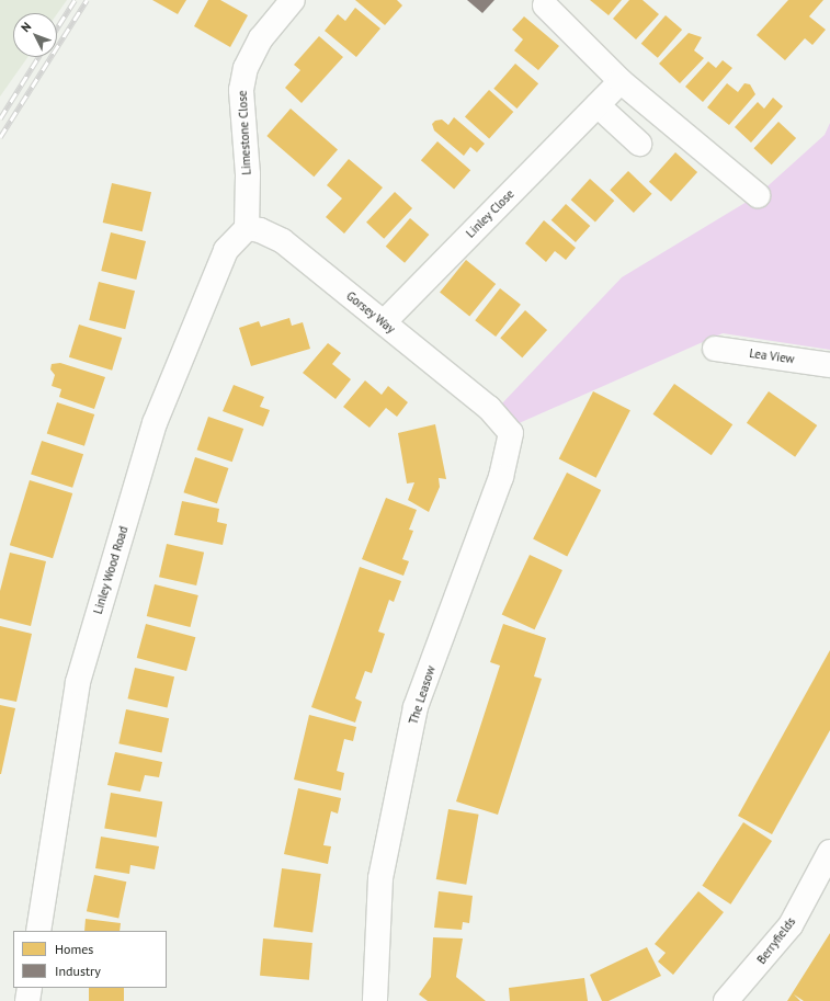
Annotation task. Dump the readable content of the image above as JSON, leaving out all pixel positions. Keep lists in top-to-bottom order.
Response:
{
  "streets": {
    "street": [
      "Limestone Close",
      "Linley Close",
      "Gorsey Way",
      "Lea View",
      "Linley Wood Road",
      "The Leasow",
      "Berryfields"
    ]
  },
  "crossings": [
    ["Limestone Close", "Gorsey Way"],
    ["Limestone Close", "Linley Wood Road"],
    ["Linley Close", "Gorsey Way"],
    ["Gorsey Way", "Linley Wood Road"],
    ["Gorsey Way", "The Leasow"]
  ],
  "legend": ["Homes", "Industry"],
  "north": "top left"
}
